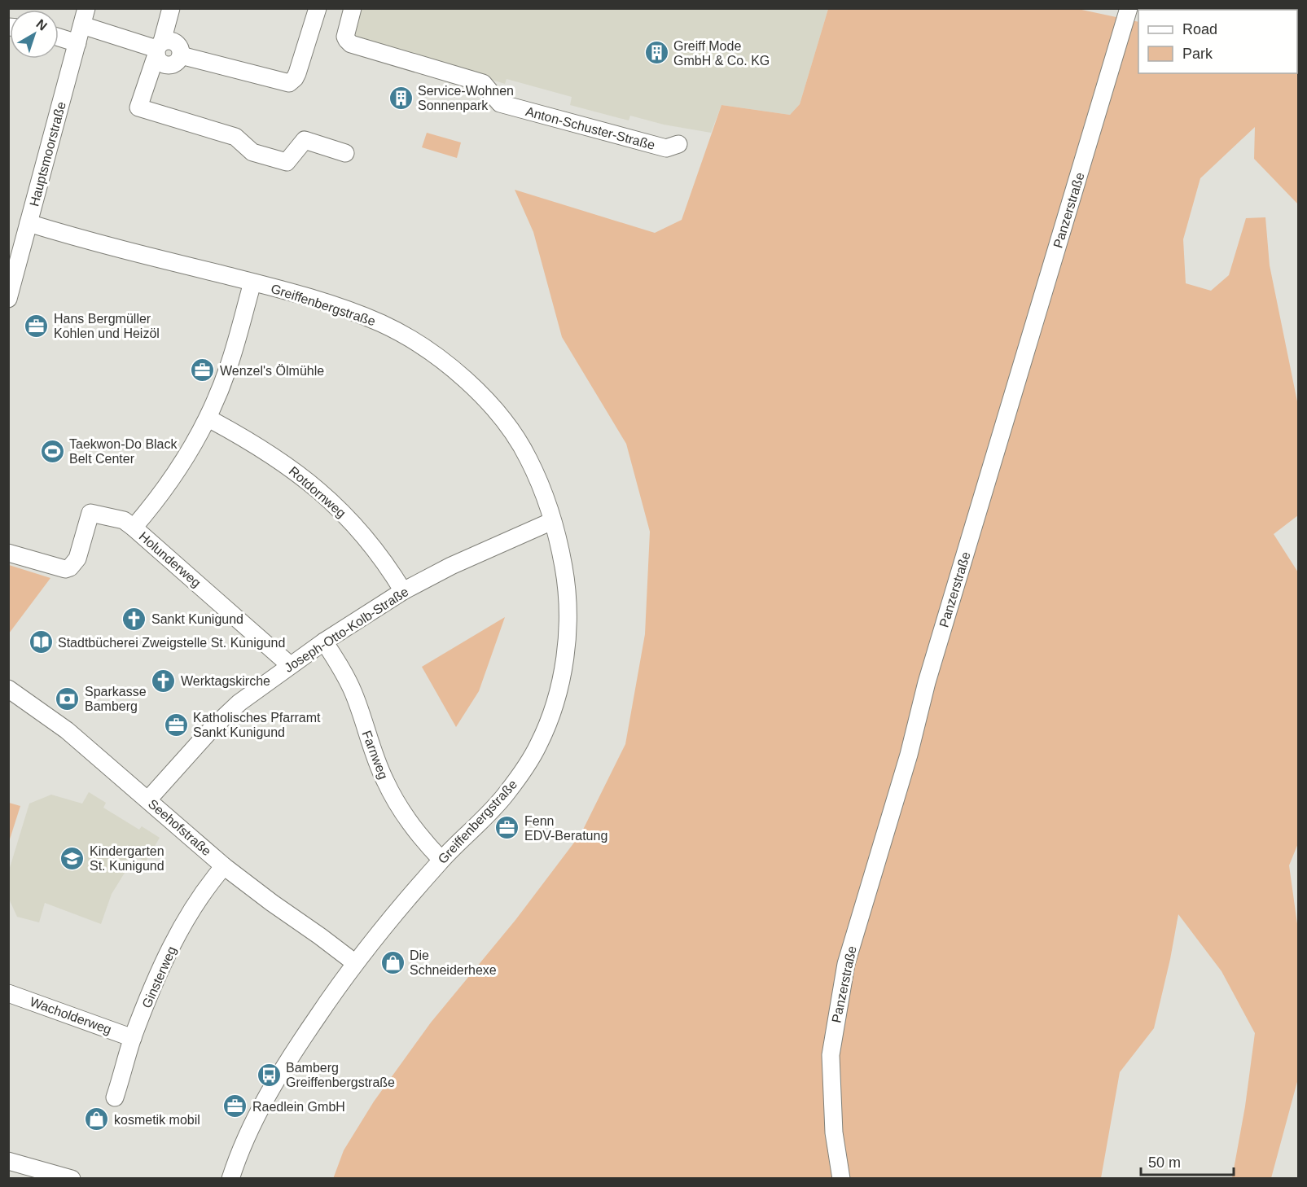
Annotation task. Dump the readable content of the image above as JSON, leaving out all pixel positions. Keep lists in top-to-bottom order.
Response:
{
  "streets": {
    "street": [
      "Anton-Schuster-Straße",
      "Hauptsmoorstraße",
      "Panzerstraße",
      "Greiffenbergstraße",
      "Rotdornweg",
      "Holunderweg",
      "Joseph-Otto-Kolb-Straße",
      "Farnweg",
      "Seehofstraße",
      "Ginsterweg",
      "Wacholderweg"
    ]
  },
  "crossings": [
    ["Hauptsmoorstraße", "Greiffenbergstraße"],
    ["Greiffenbergstraße", "Joseph-Otto-Kolb-Straße"],
    ["Greiffenbergstraße", "Farnweg"],
    ["Greiffenbergstraße", "Seehofstraße"],
    ["Rotdornweg", "Joseph-Otto-Kolb-Straße"],
    ["Holunderweg", "Joseph-Otto-Kolb-Straße"],
    ["Joseph-Otto-Kolb-Straße", "Farnweg"],
    ["Joseph-Otto-Kolb-Straße", "Seehofstraße"],
    ["Seehofstraße", "Ginsterweg"],
    ["Ginsterweg", "Wacholderweg"]
  ],
  "places": {
    "building": ["Greiff Mode GmbH & Co. KG", "Service-Wohnen Sonnenpark"],
    "office": [
      "Hans Bergmüller Kohlen und Heizöl",
      "Wenzel's Ölmühle",
      "Katholisches Pfarramt Sankt Kunigund",
      "Fenn EDV-Beratung",
      "Raedlein GmbH"
    ],
    "sports": ["Taekwon-Do Black Belt Center"],
    "church": ["Sankt Kunigund", "Werktagskirche"],
    "library": ["Stadtbücherei Zweigstelle St. Kunigund"],
    "bank": ["Sparkasse Bamberg"],
    "school or university": ["Kindergarten St. Kunigund"],
    "shop": ["Die Schneiderhexe", "kosmetik mobil"],
    "bus stop": ["Bamberg Greiffenbergstraße"]
  },
  "legend": ["Road", "Park"],
  "scale_bar": "50 m",
  "north": "top right"
}
